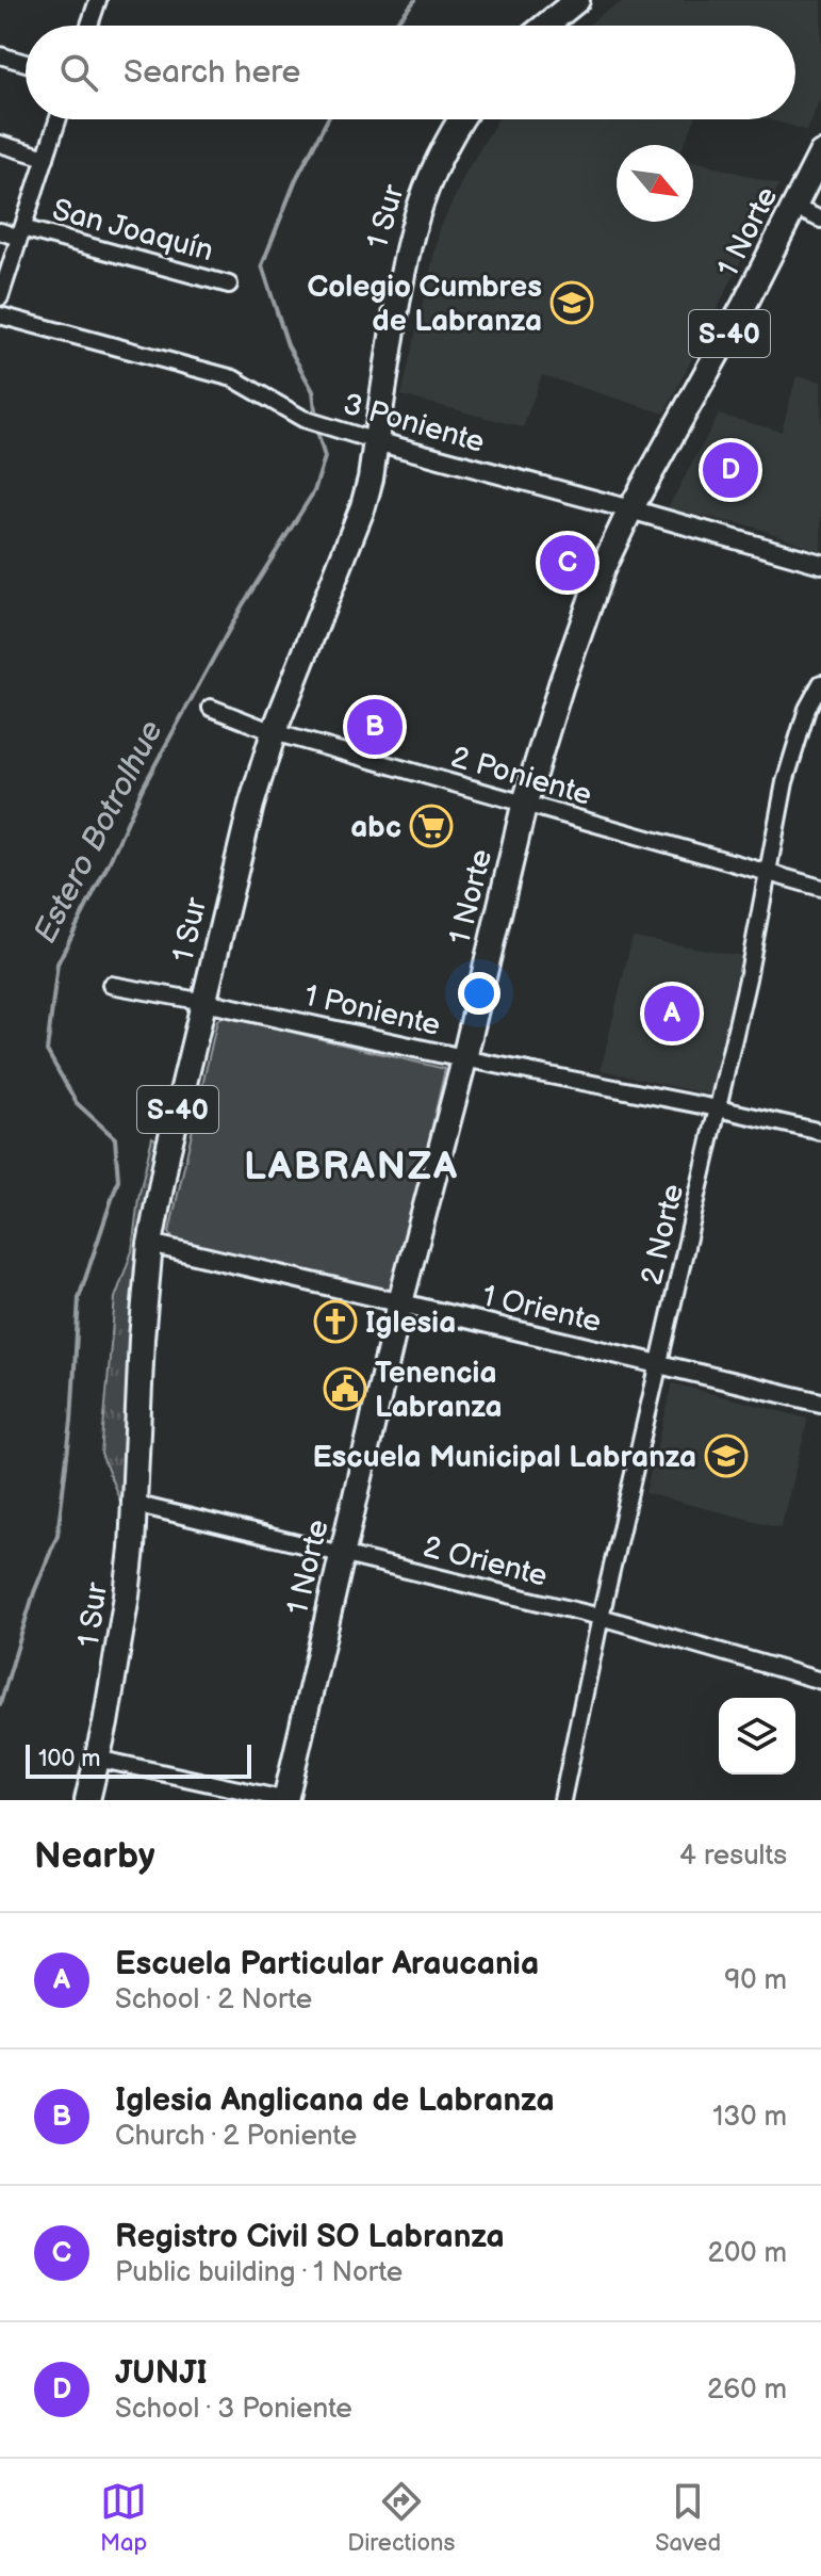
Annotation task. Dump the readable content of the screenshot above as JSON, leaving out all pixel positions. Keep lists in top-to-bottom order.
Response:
{
  "streets": {
    "main road": ["1 Sur", "1 Norte", "S-40"],
    "street": [
      "San Joaquín",
      "3 Poniente",
      "2 Poniente",
      "1 Poniente",
      "2 Norte",
      "1 Oriente",
      "2 Oriente"
    ]
  },
  "crossings": [
    ["1 Sur", "3 Poniente"],
    ["1 Sur", "2 Poniente"],
    ["1 Sur", "1 Poniente"],
    ["1 Sur", "1 Oriente"],
    ["1 Sur", "2 Oriente"],
    ["1 Norte", "3 Poniente"],
    ["1 Norte", "2 Poniente"],
    ["1 Norte", "1 Poniente"],
    ["1 Norte", "1 Oriente"],
    ["1 Norte", "2 Oriente"],
    ["2 Poniente", "2 Norte"],
    ["1 Poniente", "2 Norte"],
    ["2 Norte", "1 Oriente"],
    ["2 Norte", "2 Oriente"]
  ],
  "districts": ["LABRANZA"],
  "water": ["Estero Botrolhue"],
  "places": {
    "school or university": ["Colegio Cumbres de Labranza", "Escuela Municipal Labranza"],
    "supermarket": ["abc"],
    "church": ["Iglesia"],
    "public building": ["Tenencia Labranza"]
  },
  "scale_bar": "100 m",
  "north": "bottom right",
  "page": {
    "search": "Search here",
    "pins": [
      "D",
      "C",
      "B",
      "A"
    ],
    "scale": "100 m",
    "heading": ["Nearby", "4 results"],
    "list": [
      {
        "mark": "A",
        "name": "Escuela Particular Araucania",
        "note": "School · 2 Norte",
        "value": "90 m"
      },
      {
        "mark": "B",
        "name": "Iglesia Anglicana de Labranza",
        "note": "Church · 2 Poniente",
        "value": "130 m"
      },
      {
        "mark": "C",
        "name": "Registro Civil SO Labranza",
        "note": "Public building · 1 Norte",
        "value": "200 m"
      },
      {
        "mark": "D",
        "name": "JUNJI",
        "note": "School · 3 Poniente",
        "value": "260 m"
      }
    ],
    "nav": ["Map", "Directions", "Saved"]
  }
}
